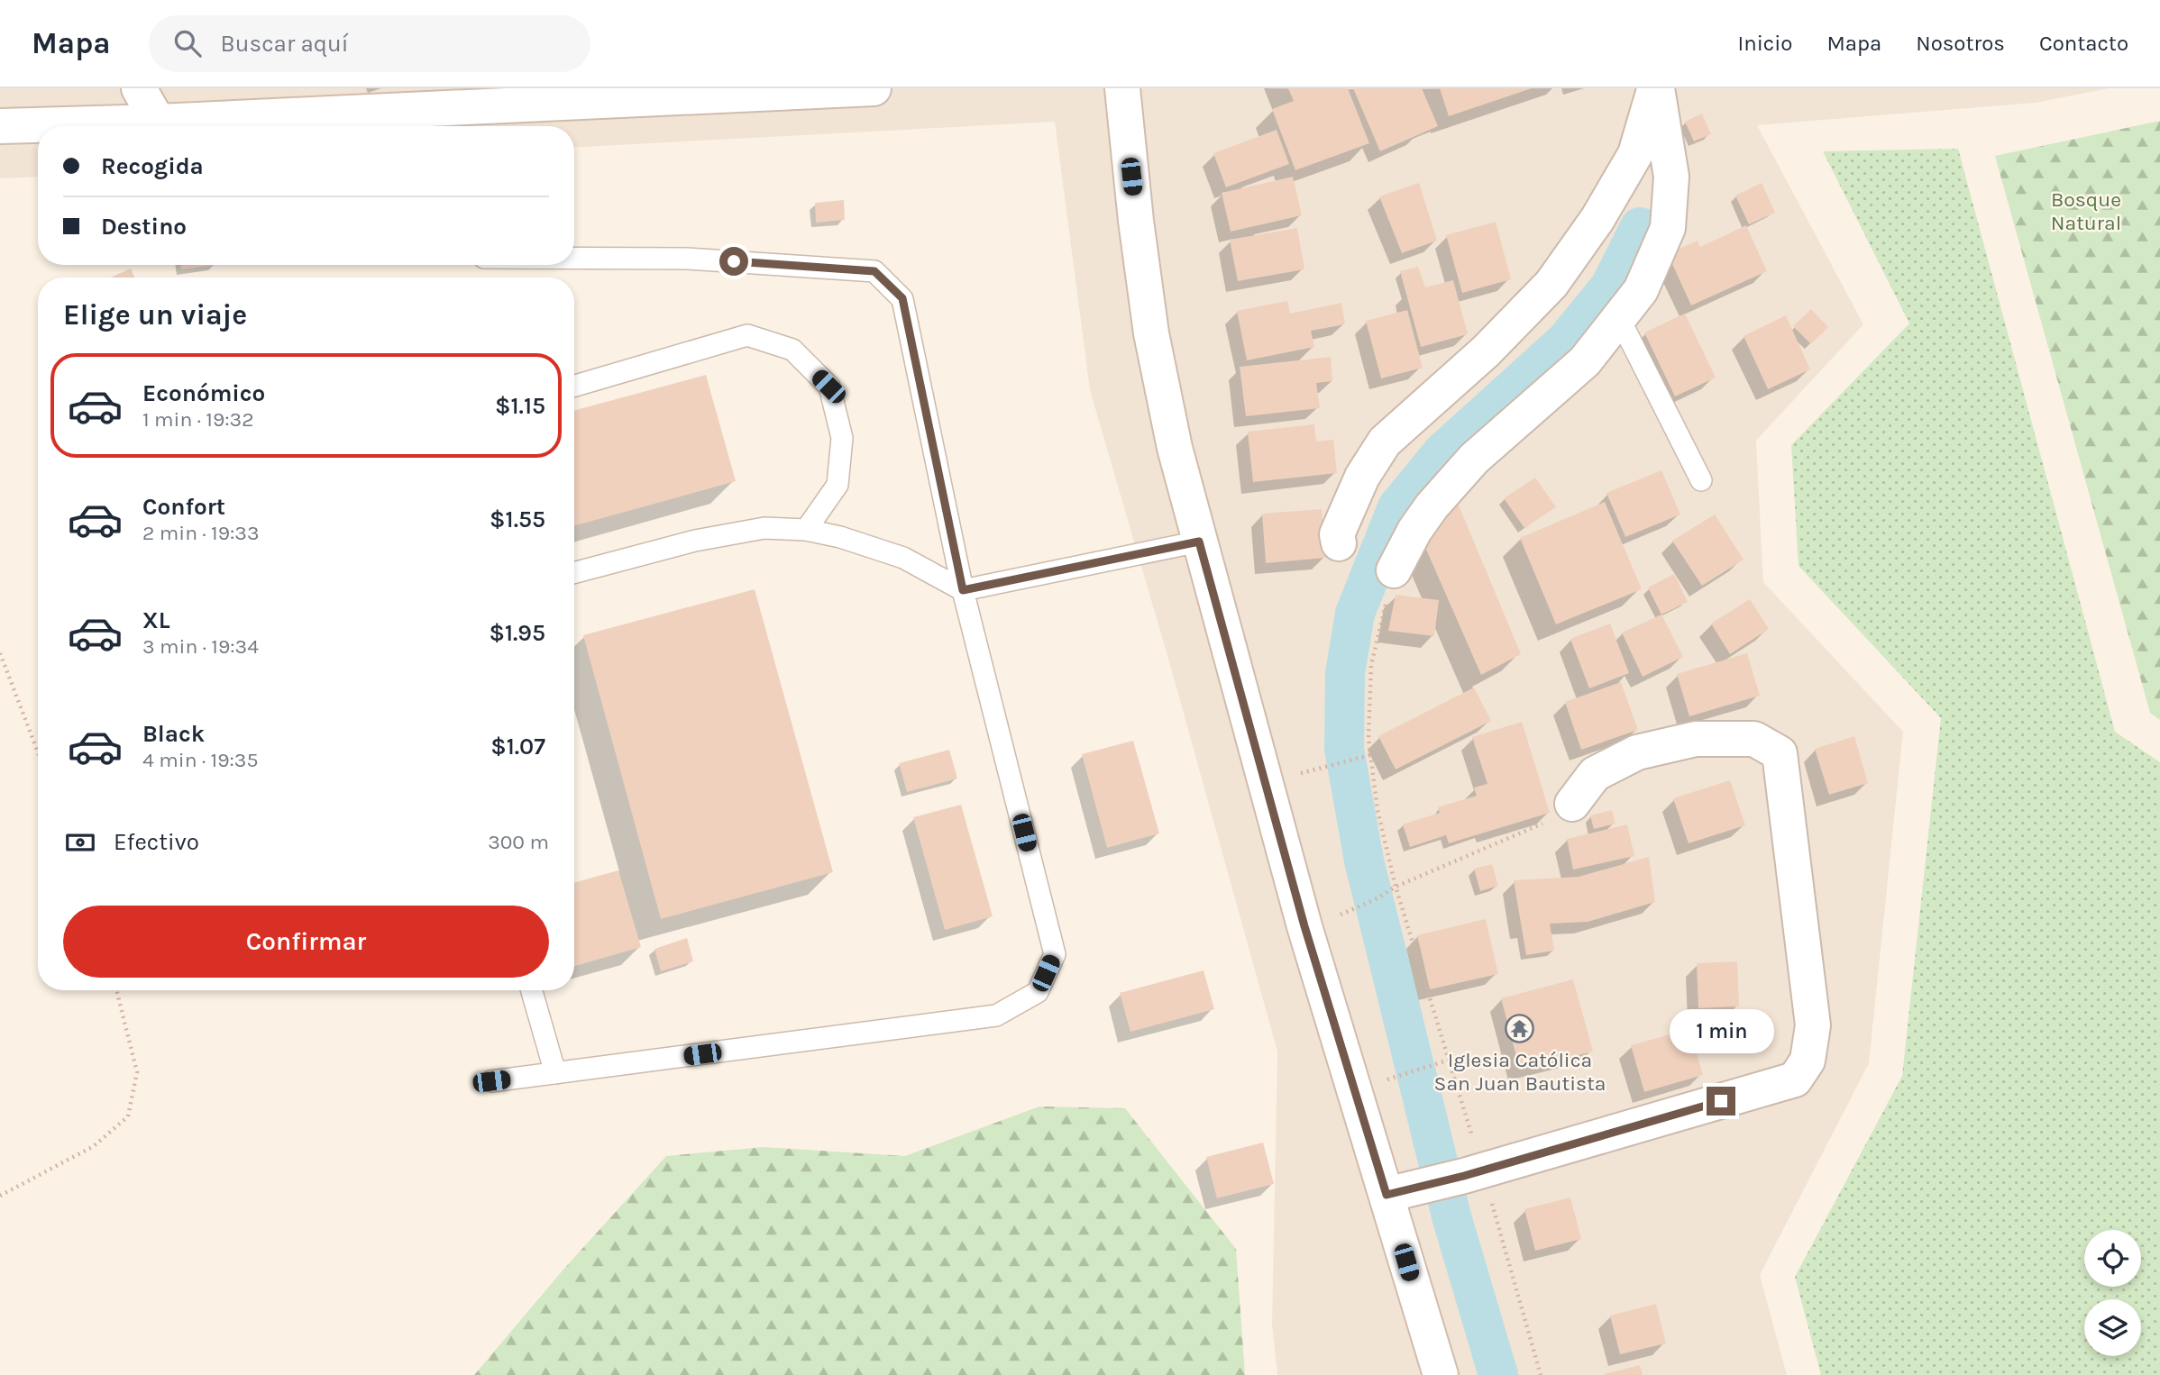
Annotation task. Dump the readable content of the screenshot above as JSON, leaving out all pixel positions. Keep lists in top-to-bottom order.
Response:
{
  "parks": ["Bosque Natural"],
  "places": {
    "temple": ["Iglesia Católica San Juan Bautista"]
  },
  "page": {
    "header": "Mapa",
    "search": "Buscar aquí",
    "nav": [
      "Inicio",
      "Mapa",
      "Nosotros",
      "Contacto"
    ],
    "banner": ["Recogida", "Destino"],
    "heading": "Elige un viaje",
    "list": [
      {
        "name": "Económico",
        "note": "1 min · 19:32",
        "value": "$1.15"
      },
      {
        "name": "Confort",
        "note": "2 min · 19:33",
        "value": "$1.55"
      },
      {
        "name": "XL",
        "note": "3 min · 19:34",
        "value": "$1.95"
      },
      {
        "name": "Black",
        "note": "4 min · 19:35",
        "value": "$1.07"
      }
    ],
    "pay": ["Efectivo", "300 m"],
    "buttons": "Confirmar",
    "bubble": "1 min"
  }
}
